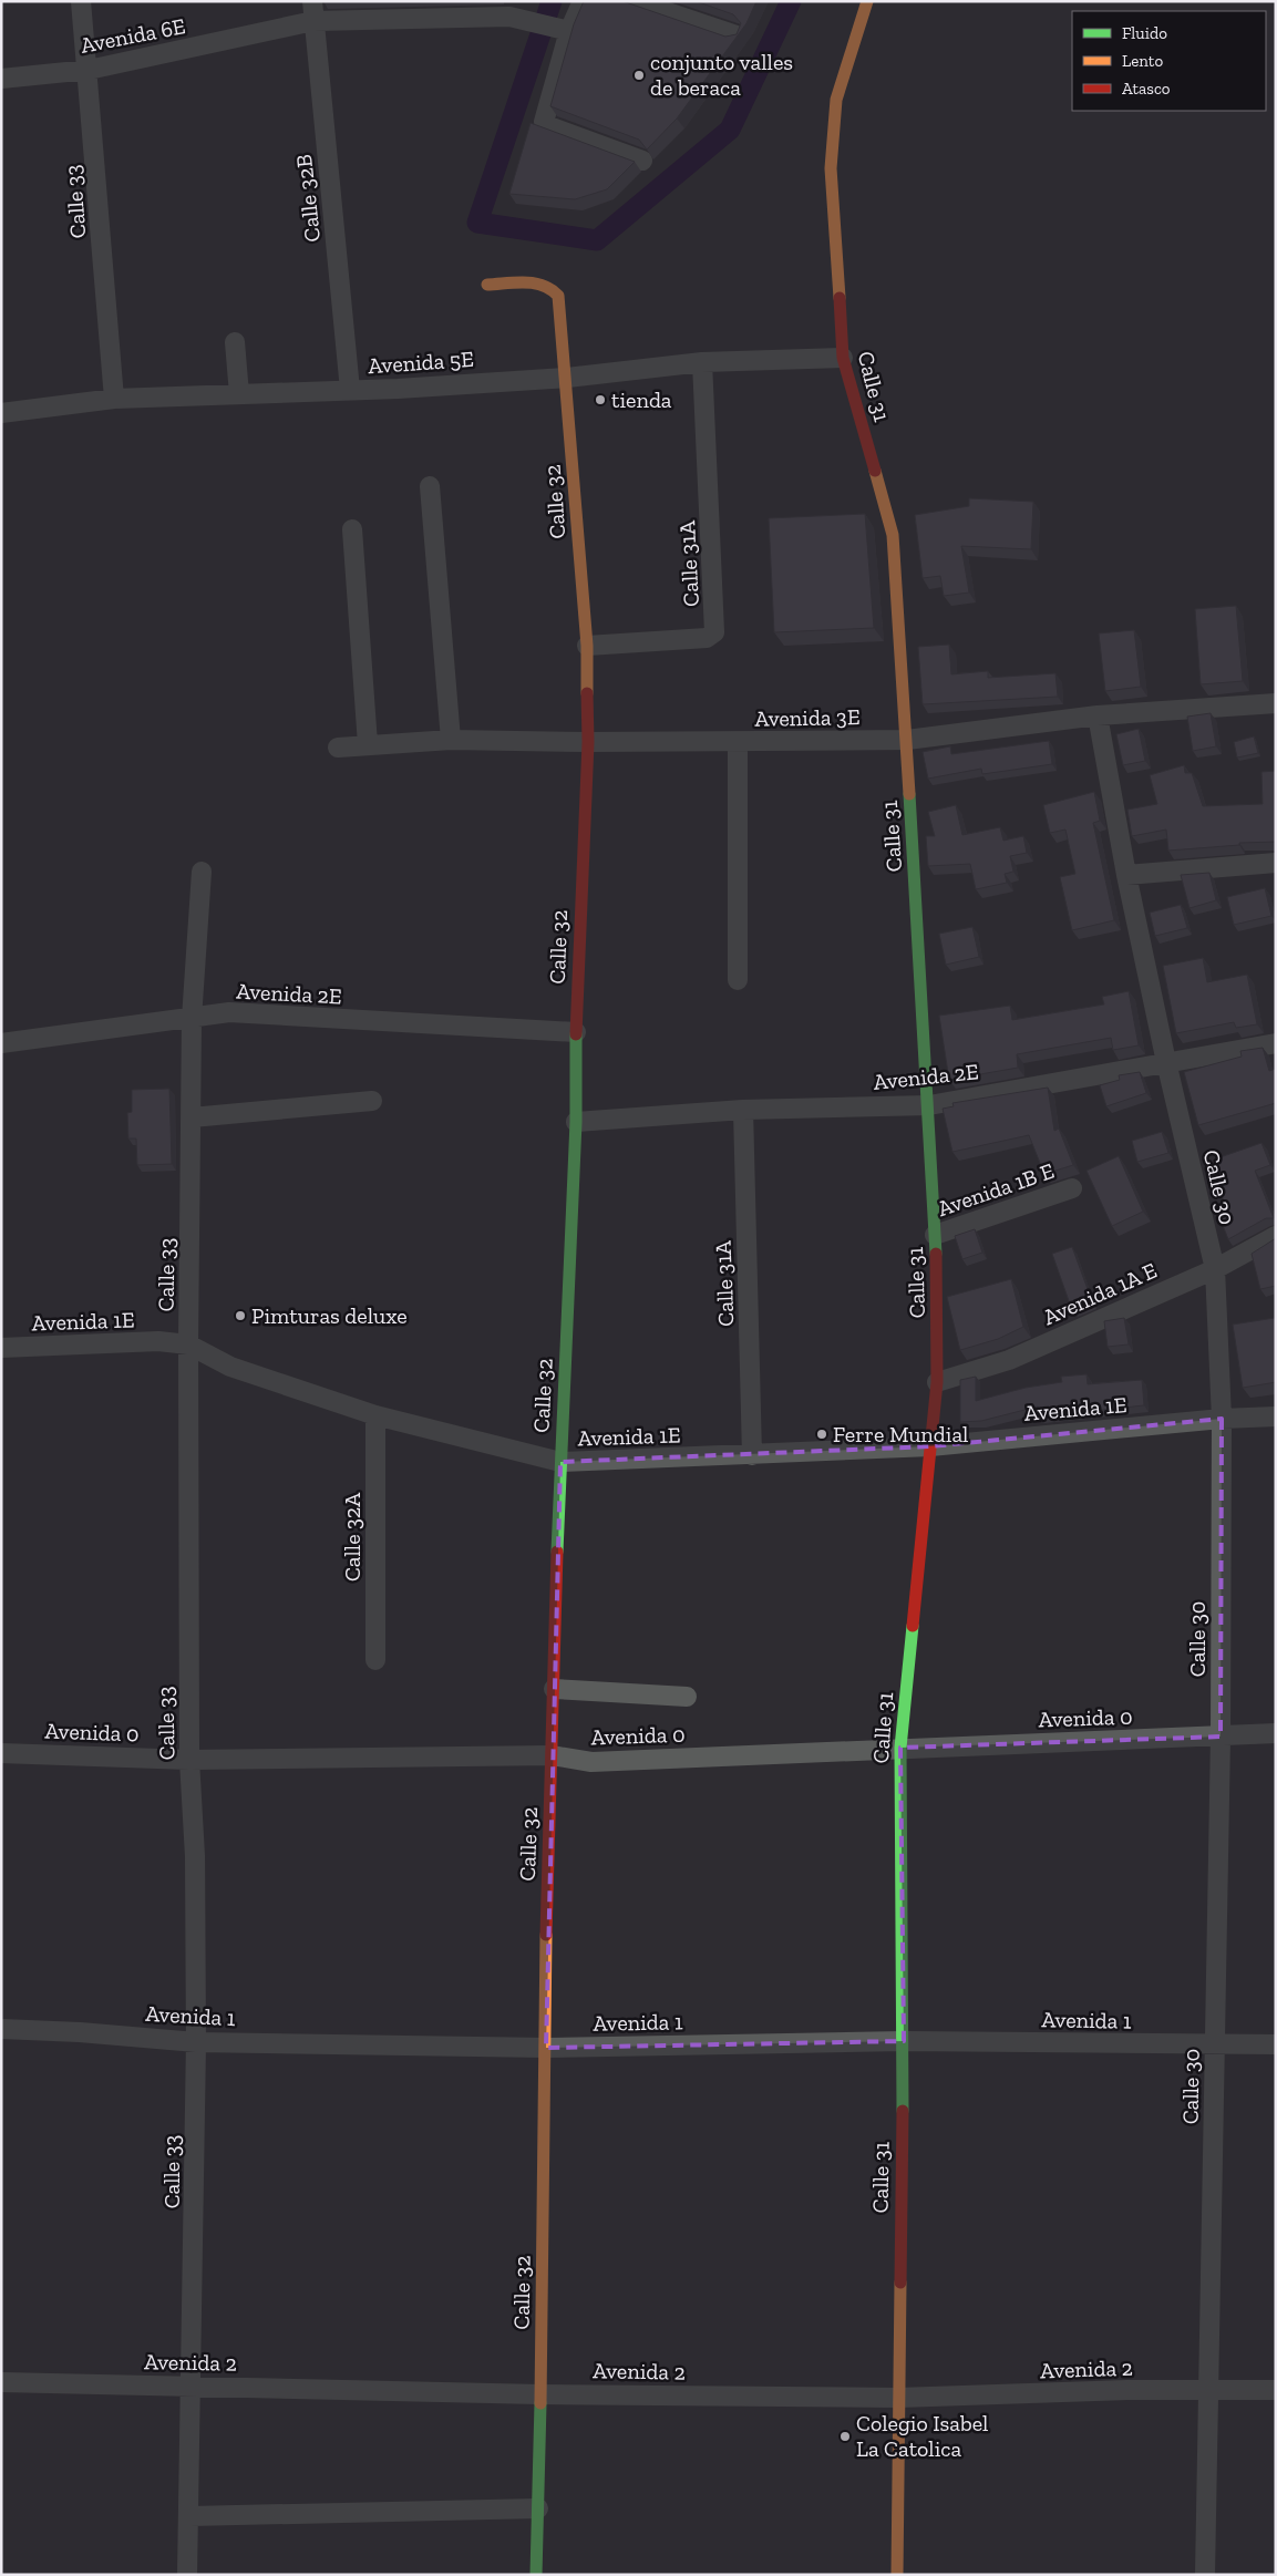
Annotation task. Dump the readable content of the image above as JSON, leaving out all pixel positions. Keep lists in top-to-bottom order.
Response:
{
  "streets": {
    "street": [
      "Avenida 6E",
      "Calle 32B",
      "Calle 33",
      "Avenida 5E",
      "Calle 31",
      "Calle 32",
      "Calle 31A",
      "Avenida 3E",
      "Avenida 2E",
      "Calle 30",
      "Avenida 1B E",
      "Avenida 1A E",
      "Avenida 1E",
      "Calle 32A",
      "Avenida 0",
      "Avenida 1",
      "Avenida 2"
    ]
  },
  "crossings": [
    ["Avenida 6E", "Calle 32B"],
    ["Avenida 6E", "Calle 33"],
    ["Calle 32B", "Avenida 5E"],
    ["Calle 33", "Avenida 5E"],
    ["Calle 33", "Avenida 2E"],
    ["Calle 33", "Avenida 1E"],
    ["Calle 33", "Avenida 0"],
    ["Calle 33", "Avenida 1"],
    ["Calle 33", "Avenida 2"],
    ["Avenida 5E", "Calle 31"],
    ["Avenida 5E", "Calle 32"],
    ["Avenida 5E", "Calle 31A"],
    ["Calle 31", "Avenida 3E"],
    ["Calle 31", "Avenida 2E"],
    ["Calle 31", "Avenida 1B E"],
    ["Calle 31", "Avenida 1A E"],
    ["Calle 31", "Avenida 1E"],
    ["Calle 31", "Avenida 0"],
    ["Calle 31", "Avenida 1"],
    ["Calle 31", "Avenida 2"],
    ["Calle 32", "Calle 31A"],
    ["Calle 32", "Avenida 3E"],
    ["Calle 32", "Avenida 2E"],
    ["Calle 32", "Avenida 1E"],
    ["Calle 32", "Avenida 0"],
    ["Calle 32", "Avenida 1"],
    ["Calle 32", "Avenida 2"],
    ["Calle 31A", "Avenida 2E"],
    ["Calle 31A", "Avenida 1E"],
    ["Avenida 3E", "Calle 30"],
    ["Avenida 2E", "Calle 30"],
    ["Calle 30", "Avenida 1A E"],
    ["Calle 30", "Avenida 1E"],
    ["Calle 30", "Avenida 0"],
    ["Calle 30", "Avenida 1"],
    ["Calle 30", "Avenida 2"],
    ["Avenida 1E", "Calle 32A"]
  ],
  "places": [
    "conjunto valles de beraca",
    "tienda",
    "Pimturas deluxe",
    "Ferre Mundial",
    "Colegio Isabel La Catolica"
  ],
  "legend": ["Fluido", "Lento", "Atasco"]
}
